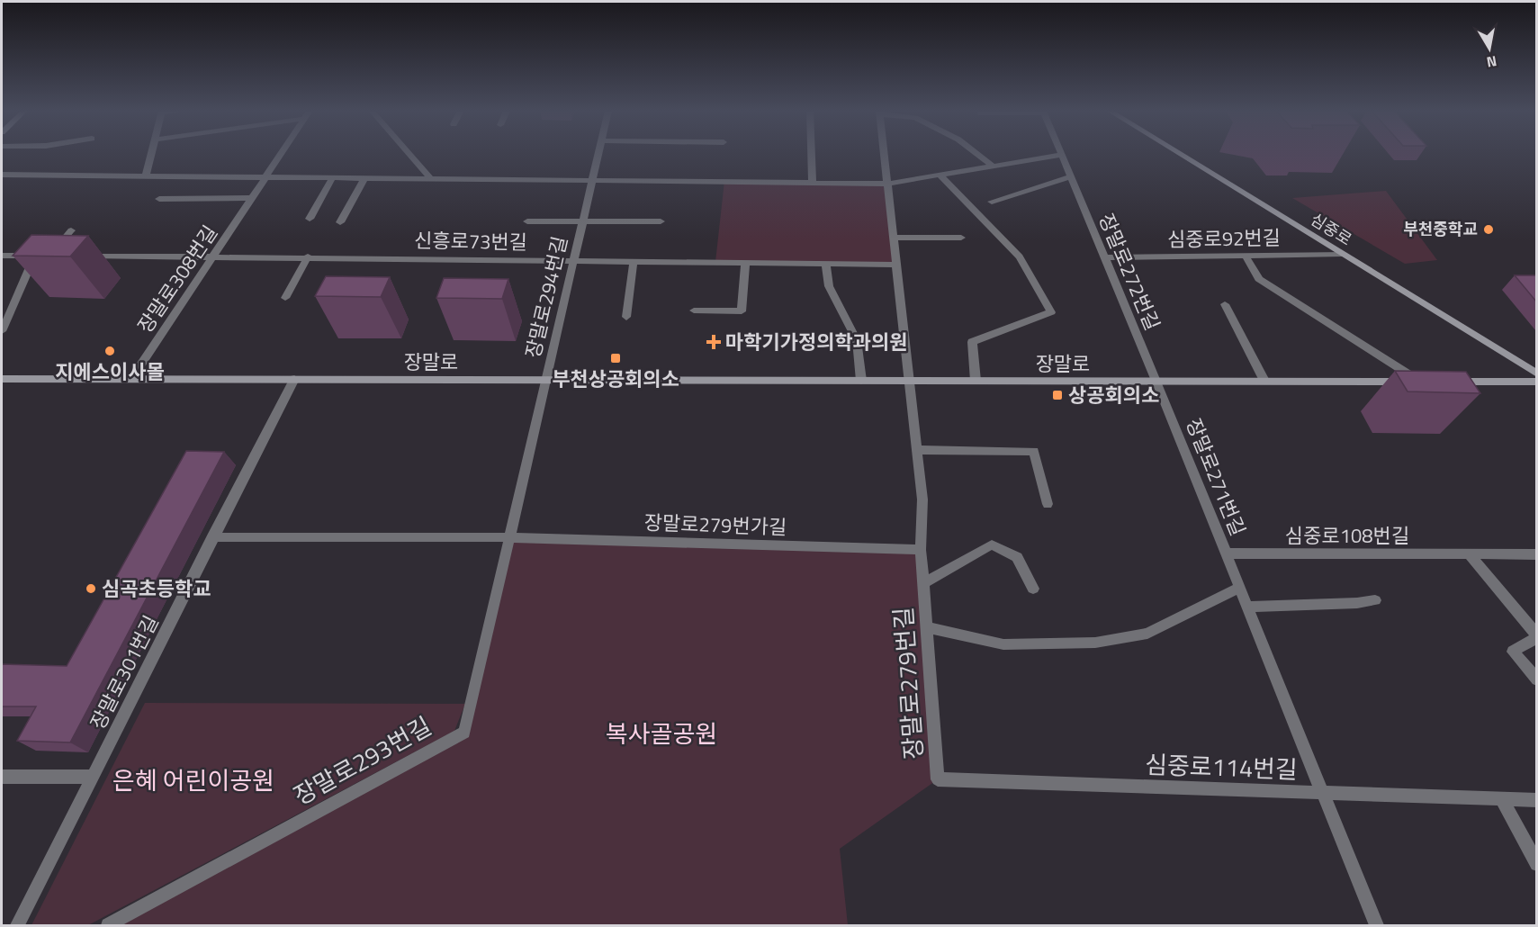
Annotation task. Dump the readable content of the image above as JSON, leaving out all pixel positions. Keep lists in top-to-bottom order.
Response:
{
  "streets": {
    "street": [
      "심중로",
      "심중로92번길",
      "신흥로73번길",
      "장말로272번길",
      "장말로308번길",
      "장말로294번길",
      "장말로",
      "장말로271번길",
      "장말로279번가길",
      "심중로108번길",
      "장말로301번길",
      "장말로279번길",
      "장말로293번길",
      "심중로114번길"
    ]
  },
  "crossings": [
    ["심중로", "심중로92번길"],
    ["심중로92번길", "장말로272번길"],
    ["심중로92번길", "장말로"],
    ["신흥로73번길", "장말로308번길"],
    ["신흥로73번길", "장말로294번길"],
    ["신흥로73번길", "장말로279번길"],
    ["장말로272번길", "장말로"],
    ["장말로272번길", "장말로271번길"],
    ["장말로308번길", "장말로"],
    ["장말로294번길", "장말로"],
    ["장말로294번길", "장말로293번길"],
    ["장말로", "장말로271번길"],
    ["장말로", "장말로301번길"],
    ["장말로", "장말로279번길"],
    ["장말로", "장말로293번길"],
    ["장말로271번길", "심중로108번길"],
    ["장말로271번길", "심중로114번길"],
    ["장말로279번가길", "장말로279번길"],
    ["장말로279번가길", "장말로293번길"],
    ["장말로279번길", "심중로114번길"]
  ],
  "parks": ["복사골공원", "은혜 어린이공원"],
  "places": {
    "other": ["부천중학교", "지에스이사몰", "심곡초등학교"],
    "health": ["마학기가정의학과의원"],
    "transit": ["부천상공회의소", "상공회의소"]
  },
  "north": "bottom"
}
